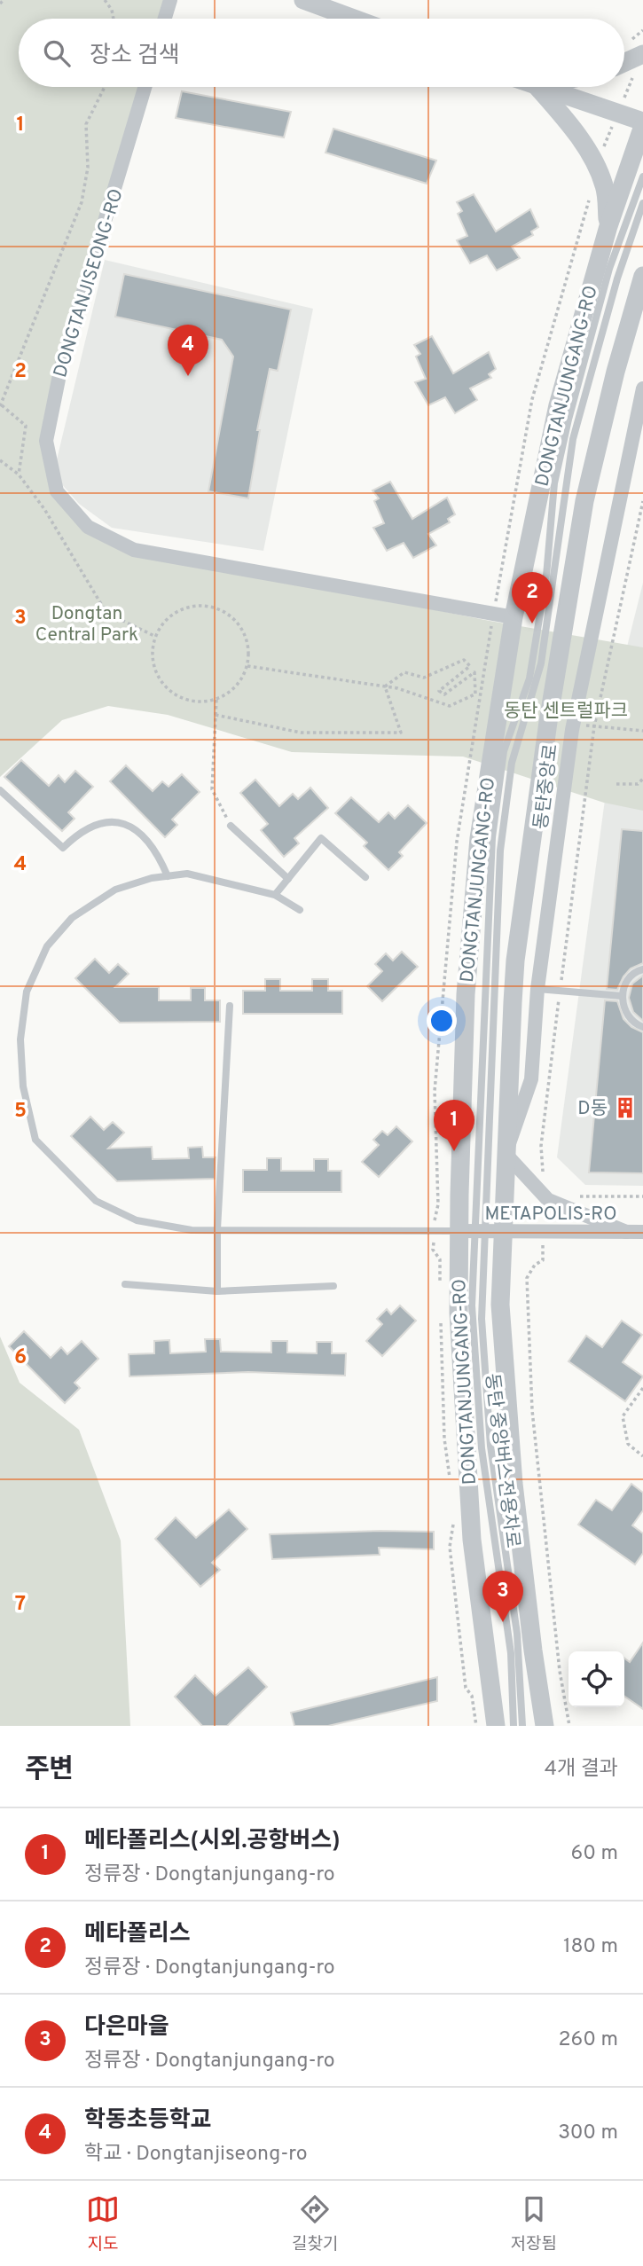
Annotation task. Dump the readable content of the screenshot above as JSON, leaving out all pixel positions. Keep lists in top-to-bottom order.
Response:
{
  "streets": {
    "street": [
      "DONGTANJISEONG-RO",
      "DONGTANJUNGANG-RO",
      "동탄중앙로",
      "METAPOLIS-RO"
    ],
    "lane": ["동탄 중앙버스전용차로"]
  },
  "crossings": [
    ["DONGTANJISEONG-RO", "DONGTANJUNGANG-RO"],
    ["DONGTANJUNGANG-RO", "동탄중앙로"],
    ["DONGTANJUNGANG-RO", "METAPOLIS-RO"],
    ["DONGTANJUNGANG-RO", "동탄 중앙버스전용차로"],
    ["METAPOLIS-RO", "동탄 중앙버스전용차로"]
  ],
  "parks": ["Dongtan Central Park", "동탄 센트럴파크"],
  "places": {
    "building": ["D동"]
  },
  "page": {
    "search": "장소 검색",
    "pins": [
      "4",
      "2",
      "1",
      "3"
    ],
    "heading": ["주변", "4개 결과"],
    "list": [
      {
        "mark": "1",
        "name": "메타폴리스(시외.공항버스)",
        "note": "정류장 · Dongtanjungang-ro",
        "value": "60 m"
      },
      {
        "mark": "2",
        "name": "메타폴리스",
        "note": "정류장 · Dongtanjungang-ro",
        "value": "180 m"
      },
      {
        "mark": "3",
        "name": "다은마을",
        "note": "정류장 · Dongtanjungang-ro",
        "value": "260 m"
      },
      {
        "mark": "4",
        "name": "학동초등학교",
        "note": "학교 · Dongtanjiseong-ro",
        "value": "300 m"
      }
    ],
    "nav": ["지도", "길찾기", "저장됨"]
  },
  "grid": {
    "rows": [
      "1",
      "2",
      "3",
      "4",
      "5",
      "6",
      "7"
    ]
  }
}
